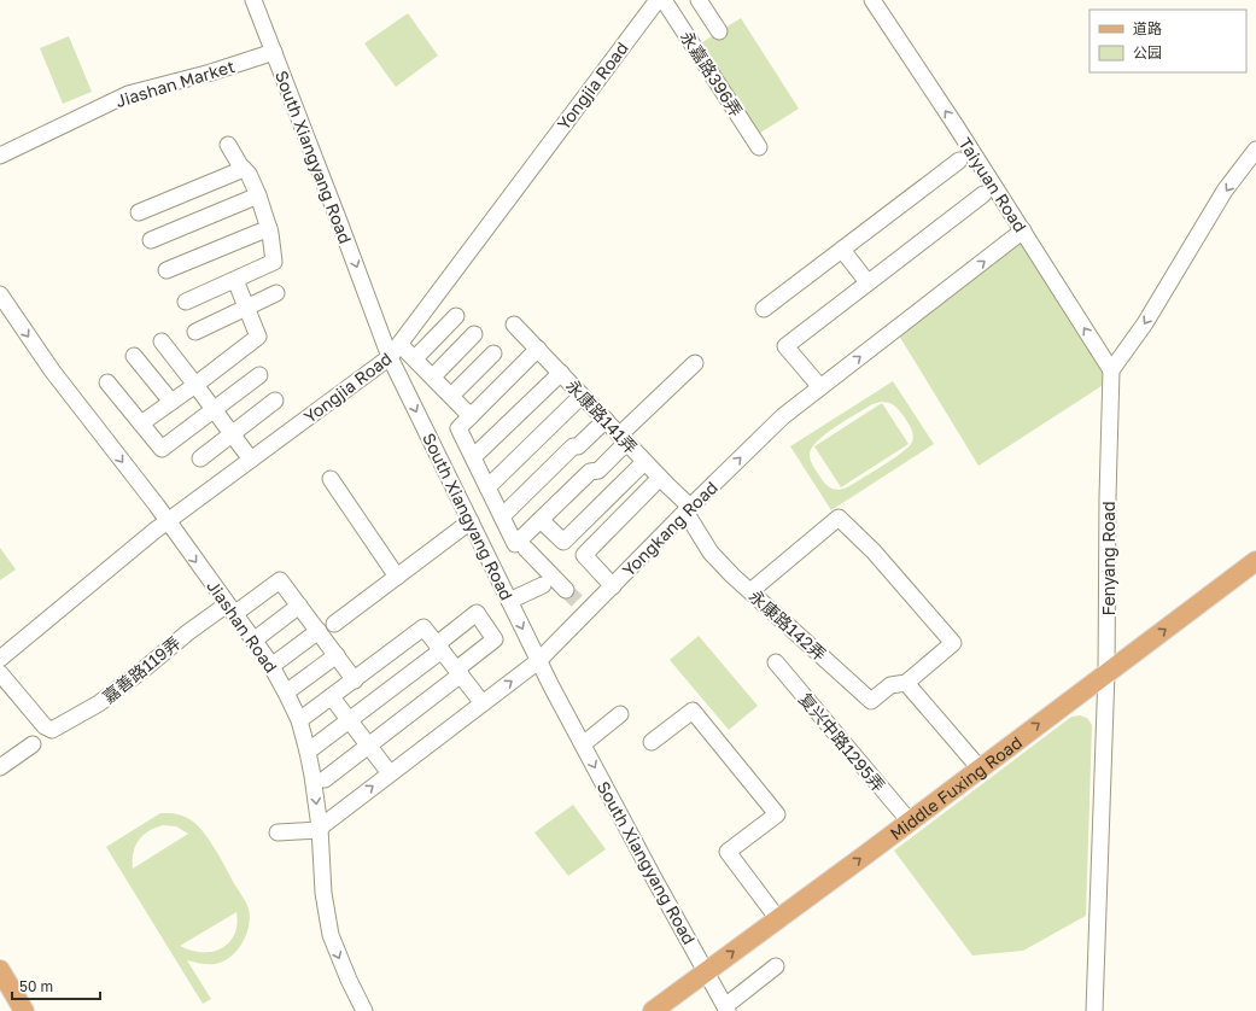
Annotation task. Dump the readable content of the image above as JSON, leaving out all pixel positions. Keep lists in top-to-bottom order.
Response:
{
  "streets": {
    "main road": ["Middle Fuxing Road"],
    "street": [
      "永嘉路396弄",
      "Jiashan Market",
      "Yongjia Road",
      "South Xiangyang Road",
      "Taiyuan Road",
      "永康路141弄",
      "Yongkang Road",
      "Fenyang Road",
      "永康路142弄",
      "Jiashan Road",
      "嘉善路119弄",
      "复兴中路1295弄"
    ]
  },
  "crossings": [
    ["Jiashan Market", "South Xiangyang Road"],
    ["Yongjia Road", "South Xiangyang Road"],
    ["Yongjia Road", "Jiashan Road"],
    ["South Xiangyang Road", "Yongkang Road"],
    ["South Xiangyang Road", "Middle Fuxing Road"],
    ["Taiyuan Road", "Yongkang Road"],
    ["Taiyuan Road", "Fenyang Road"],
    ["永康路141弄", "Yongkang Road"],
    ["永康路141弄", "永康路142弄"],
    ["Yongkang Road", "永康路142弄"],
    ["Yongkang Road", "Jiashan Road"],
    ["Fenyang Road", "Middle Fuxing Road"],
    ["Jiashan Road", "嘉善路119弄"],
    ["复兴中路1295弄", "Middle Fuxing Road"]
  ],
  "one_way": ["Taiyuan Road", "Middle Fuxing Road"],
  "legend": ["道路", "公园"],
  "scale_bar": "50 m"
}
